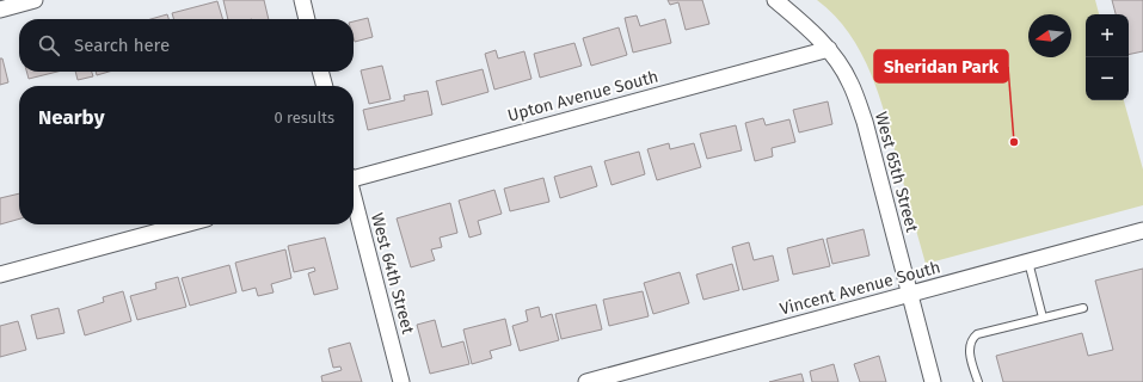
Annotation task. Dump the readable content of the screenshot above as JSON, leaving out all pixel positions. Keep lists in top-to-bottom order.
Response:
{
  "streets": {
    "street": [
      "Upton Avenue South",
      "West 65th Street",
      "West 64th Street",
      "Vincent Avenue South"
    ]
  },
  "crossings": [
    ["Upton Avenue South", "West 65th Street"],
    ["West 65th Street", "Vincent Avenue South"]
  ],
  "places": ["Sheridan Park"],
  "north": "left",
  "page": {
    "map_buttons": ["+", "−"],
    "search": "Search here",
    "heading": ["Nearby", "0 results"]
  }
}
